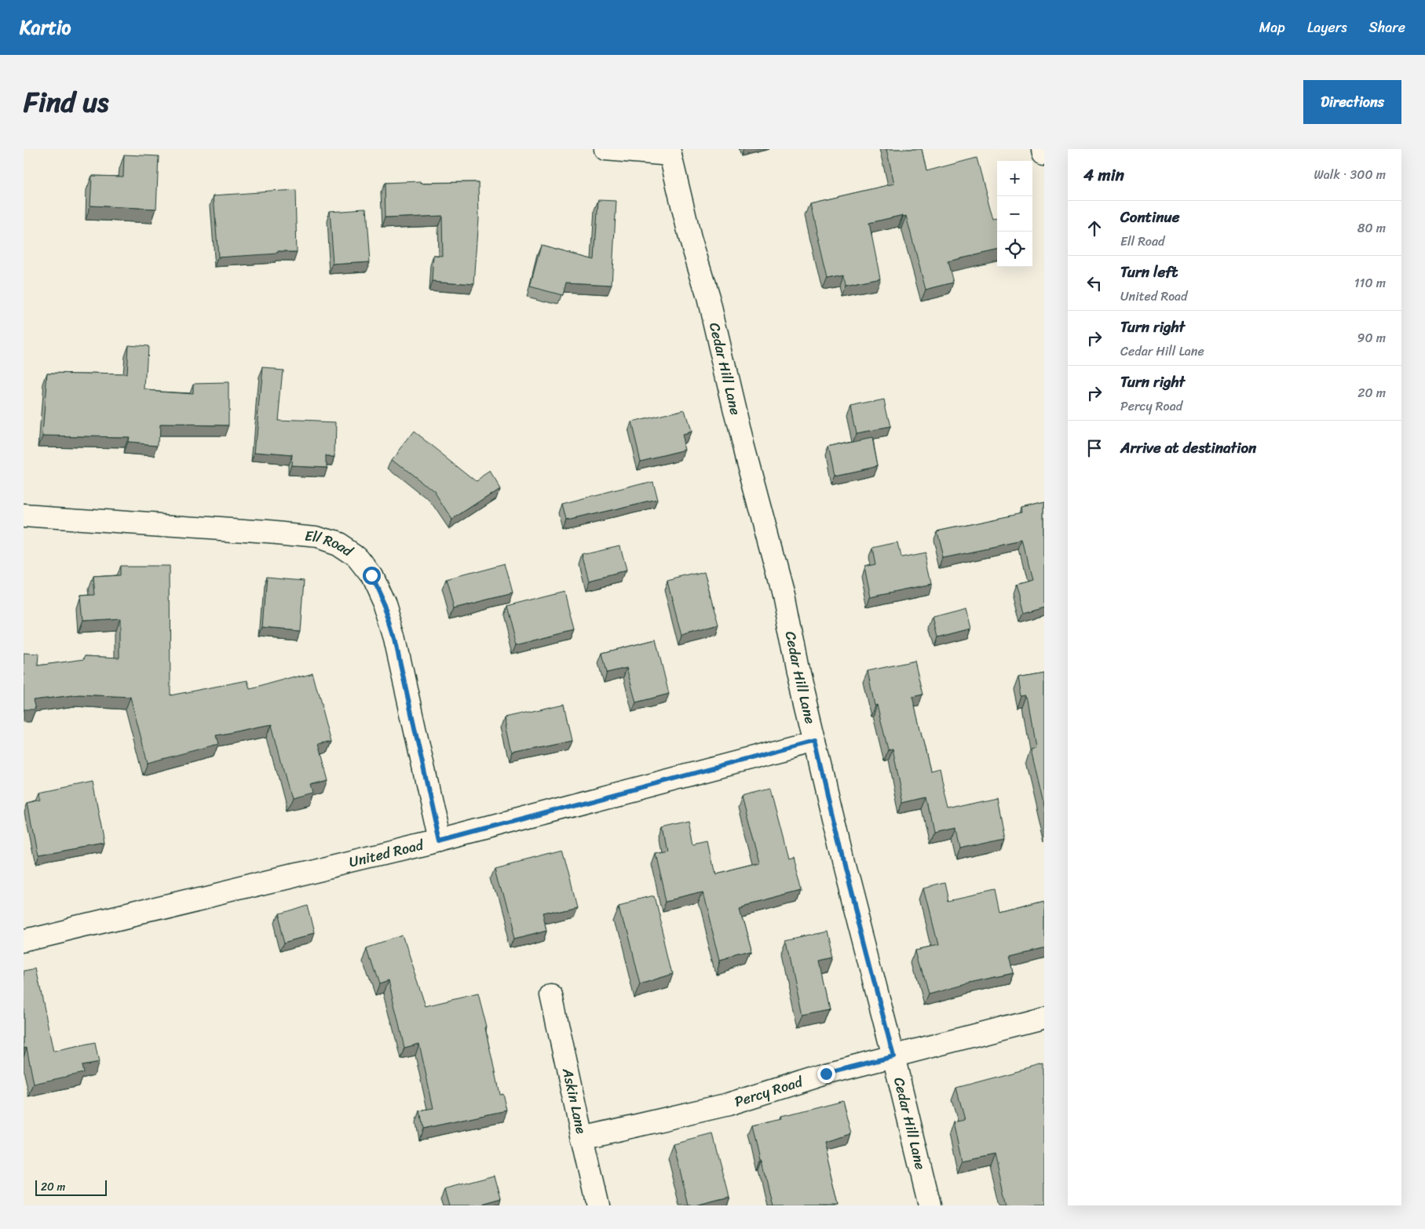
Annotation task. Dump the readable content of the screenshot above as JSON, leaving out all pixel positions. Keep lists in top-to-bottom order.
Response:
{
  "streets": {
    "street": [
      "Cedar Hill Lane",
      "Ell Road",
      "United Road",
      "Percy Road",
      "Askin Lane"
    ]
  },
  "crossings": [
    ["Cedar Hill Lane", "United Road"],
    ["Cedar Hill Lane", "Percy Road"],
    ["Ell Road", "United Road"],
    ["Percy Road", "Askin Lane"]
  ],
  "scale_bar": "20 m",
  "page": {
    "header": "Kartio",
    "nav": ["Map", "Layers", "Share"],
    "title": "Find us",
    "buttons": "Directions",
    "heading": ["4 min", "Walk · 300 m"],
    "map_buttons": ["+", "−"],
    "list": [
      ["Continue", "Ell Road", "80 m"],
      ["Turn left", "United Road", "110 m"],
      ["Turn right", "Cedar Hill Lane", "90 m"],
      ["Turn right", "Percy Road", "20 m"],
      "Arrive at destination"
    ],
    "scale": "20 m"
  }
}
